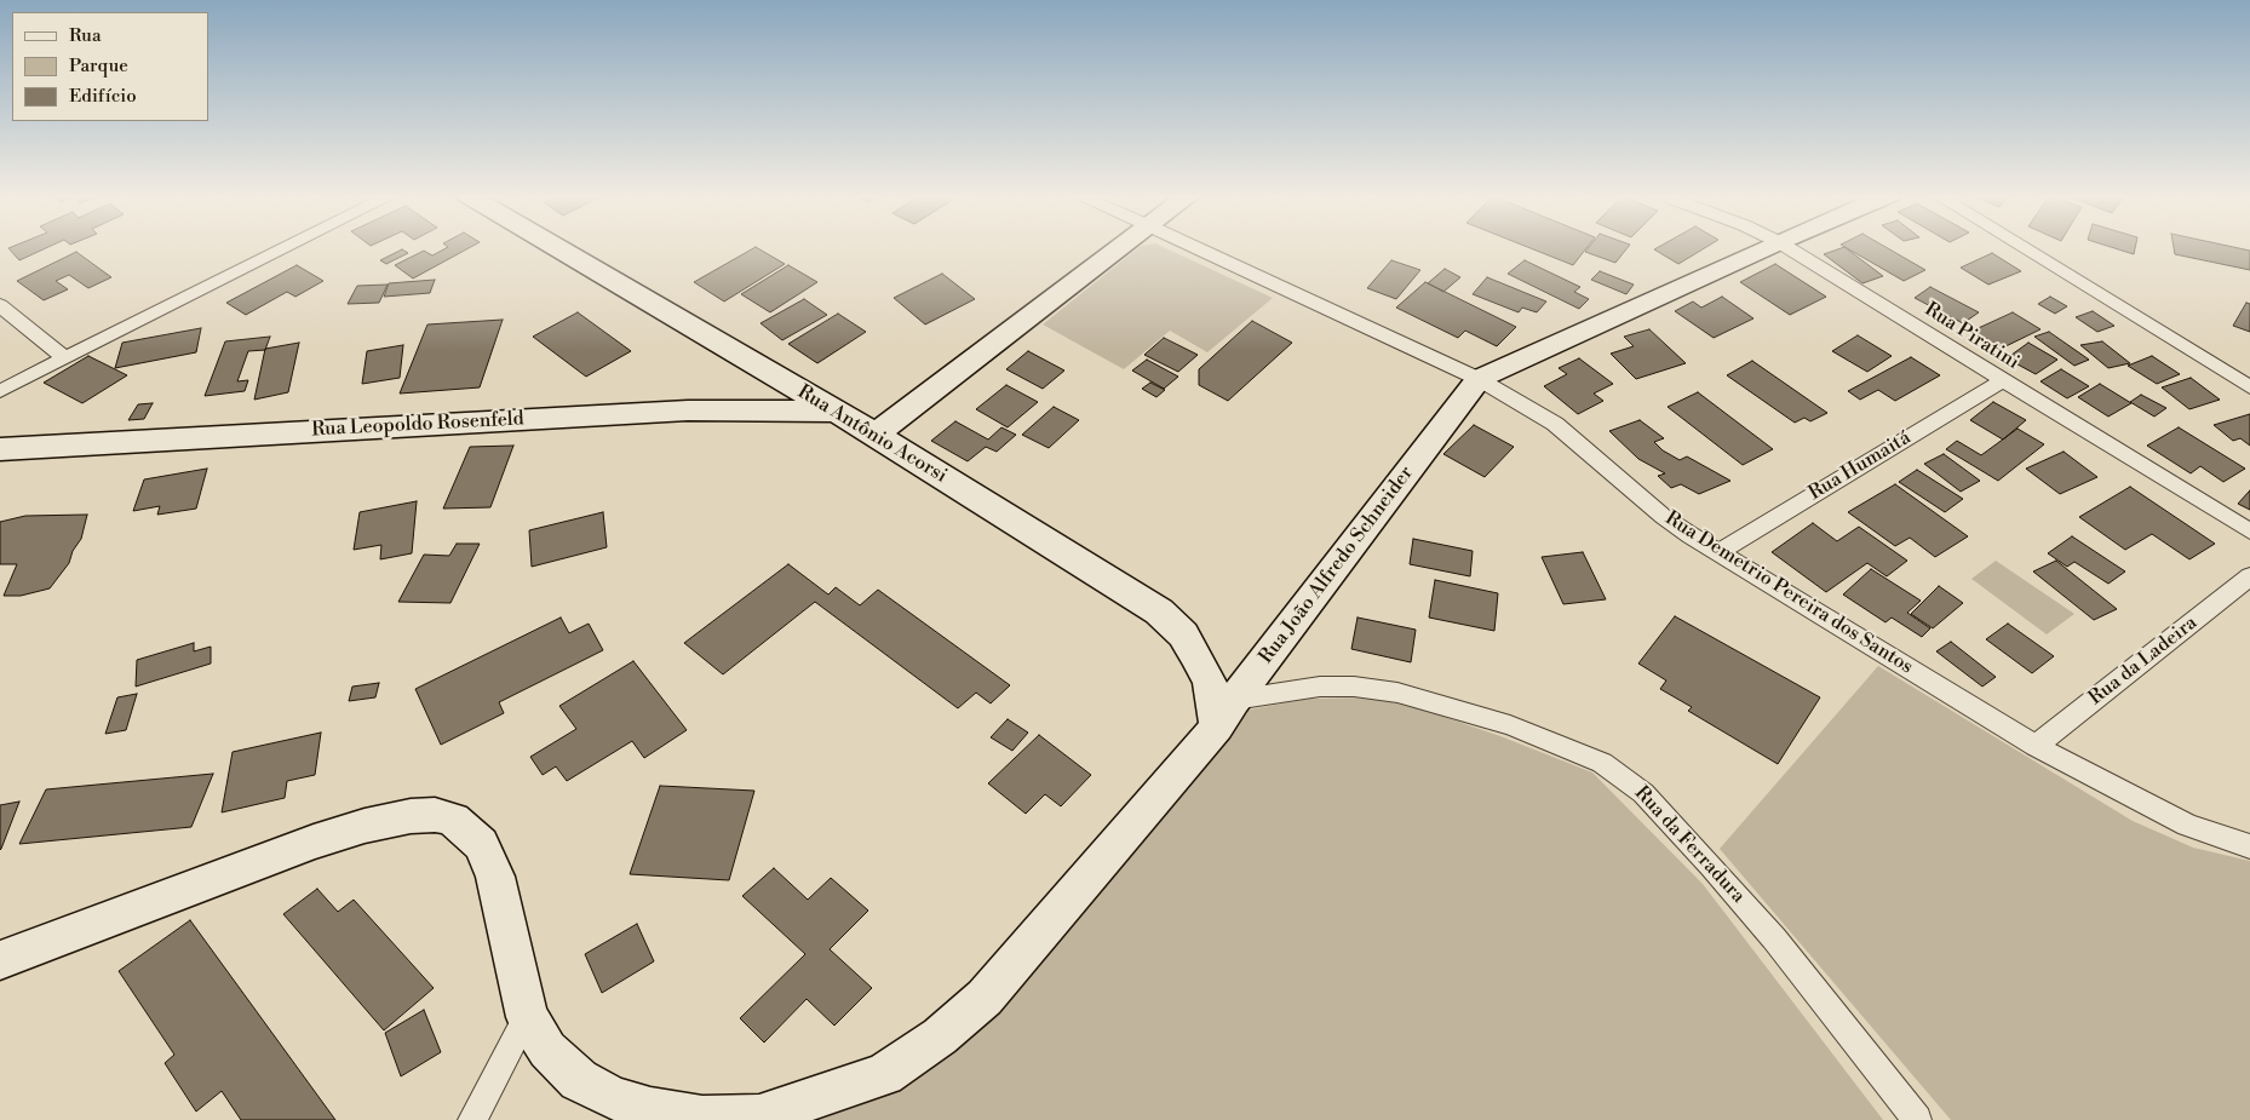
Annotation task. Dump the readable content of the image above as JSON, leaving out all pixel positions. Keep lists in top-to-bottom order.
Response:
{
  "streets": {
    "street": [
      "Rua Piratini",
      "Rua Leopoldo Rosenfeld",
      "Rua Antônio Acorsi",
      "Rua Humaitá",
      "Rua João Alfredo Schneider",
      "Rua Demetrio Pereira dos Santos",
      "Rua da Ladeira",
      "Rua da Ferradura"
    ]
  },
  "crossings": [
    ["Rua Piratini", "Rua Humaitá"],
    ["Rua Leopoldo Rosenfeld", "Rua Antônio Acorsi"],
    ["Rua Antônio Acorsi", "Rua João Alfredo Schneider"],
    ["Rua Antônio Acorsi", "Rua da Ferradura"],
    ["Rua Humaitá", "Rua Demetrio Pereira dos Santos"],
    ["Rua João Alfredo Schneider", "Rua Demetrio Pereira dos Santos"],
    ["Rua João Alfredo Schneider", "Rua da Ferradura"],
    ["Rua Demetrio Pereira dos Santos", "Rua da Ladeira"]
  ],
  "legend": ["Rua", "Parque", "Edifício"]
}
